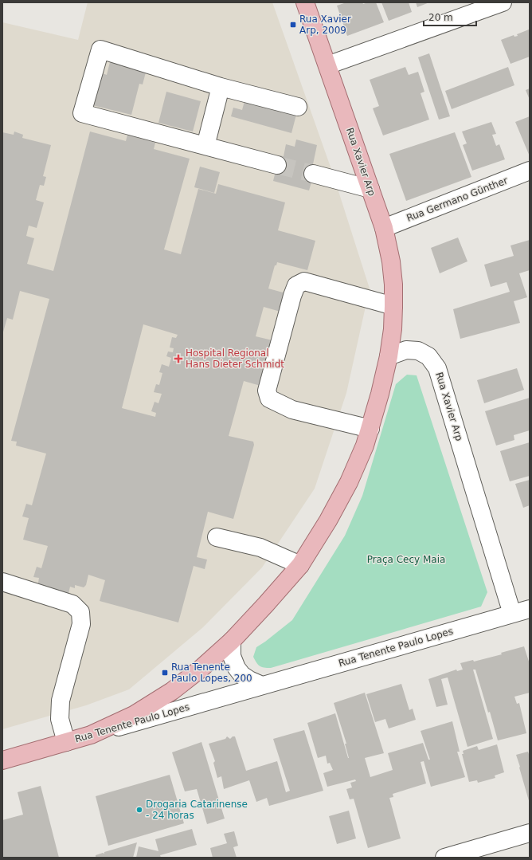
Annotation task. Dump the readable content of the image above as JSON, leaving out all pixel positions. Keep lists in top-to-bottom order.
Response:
{
  "streets": {
    "main road": ["Rua Xavier Arp", "Rua Tenente Paulo Lopes"],
    "street": ["Rua Germano Günther"]
  },
  "crossings": [
    ["Rua Xavier Arp", "Rua Germano Günther"],
    ["Rua Xavier Arp", "Rua Tenente Paulo Lopes"]
  ],
  "parks": ["Praça Cecy Maia"],
  "places": {
    "transit": ["Rua Xavier Arp, 2009", "Rua Tenente Paulo Lopes, 200"],
    "health": ["Hospital Regional Hans Dieter Schmidt"],
    "other": ["Drogaria Catarinense - 24 horas"]
  },
  "scale_bar": "20 m"
}
